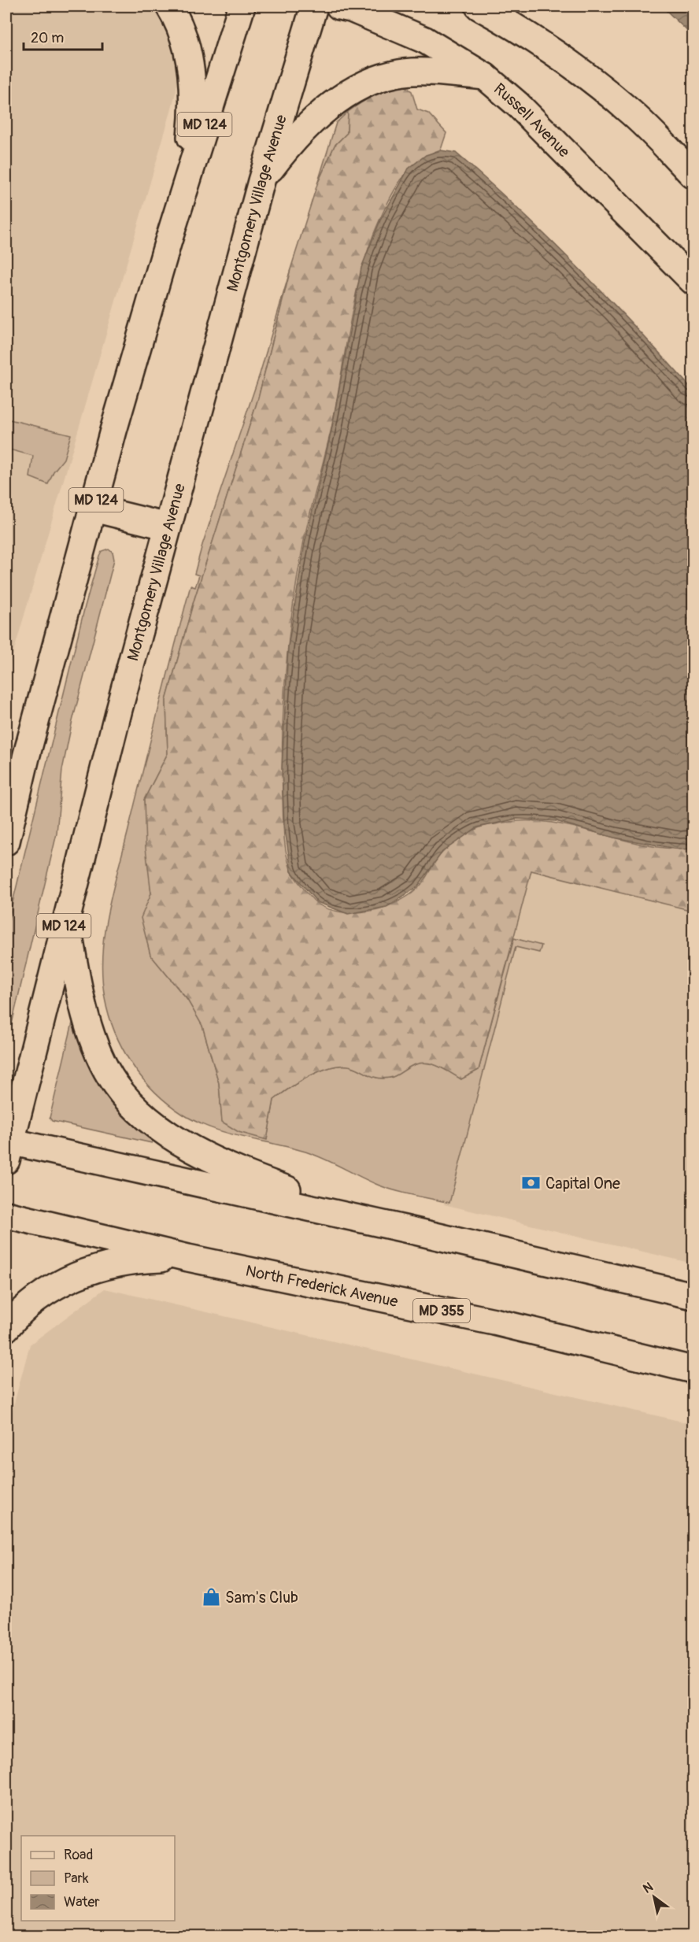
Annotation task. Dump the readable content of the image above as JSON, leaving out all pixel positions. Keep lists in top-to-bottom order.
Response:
{
  "streets": {
    "main road": [
      "Russell Avenue",
      "MD 124",
      "Montgomery Village Avenue",
      "North Frederick Avenue",
      "MD 355"
    ]
  },
  "places": {
    "bank": ["Capital One"],
    "shop": ["Sam's Club"]
  },
  "legend": ["Road", "Park", "Water"],
  "scale_bar": "20 m",
  "north": "top left"
}
